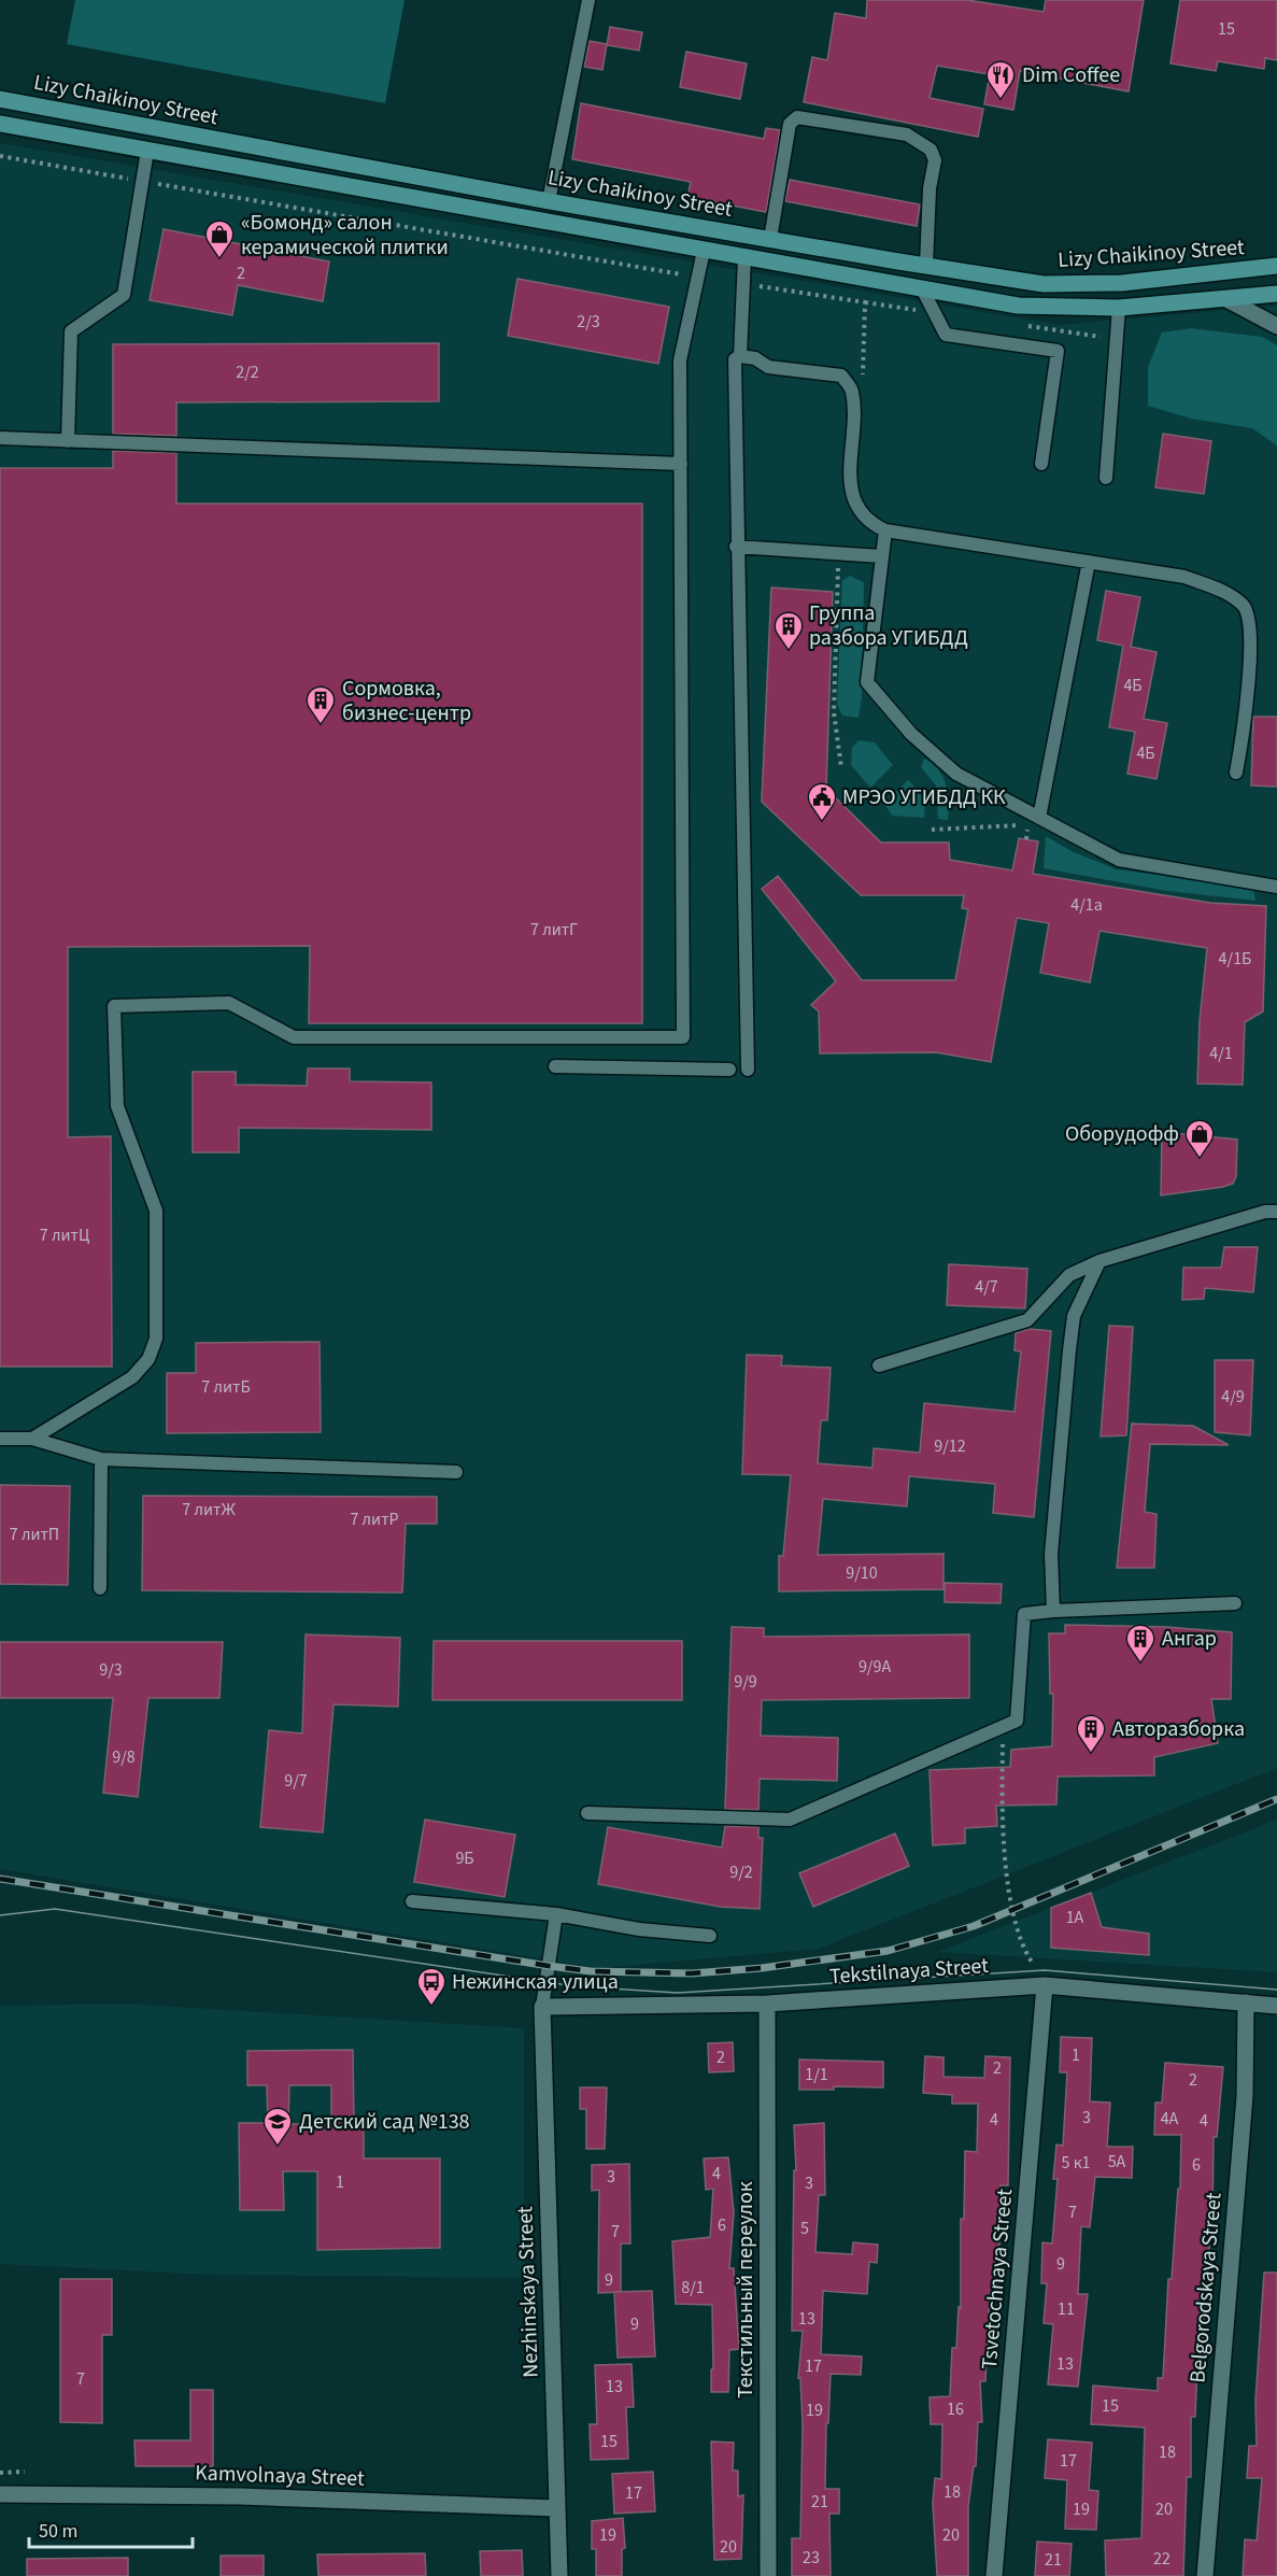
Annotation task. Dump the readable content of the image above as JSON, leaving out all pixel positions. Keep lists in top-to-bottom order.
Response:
{
  "streets": {
    "main road": ["Lizy Chaikinoy Street"],
    "street": [
      "Tekstilnaya Street",
      "Tsvetochnaya Street",
      "Belgorodskaya Street",
      "Текстильный переулок",
      "Nezhinskaya Street",
      "Kamvolnaya Street"
    ]
  },
  "crossings": [
    ["Tekstilnaya Street", "Tsvetochnaya Street"],
    ["Tekstilnaya Street", "Belgorodskaya Street"],
    ["Tekstilnaya Street", "Текстильный переулок"],
    ["Tekstilnaya Street", "Nezhinskaya Street"],
    ["Nezhinskaya Street", "Kamvolnaya Street"]
  ],
  "places": {
    "restaurant": ["Dim Coffee"],
    "shop": ["«Бомонд» салон керамической плитки", "Оборудофф"],
    "building": [
      "Группа разбора УГИБДД",
      "Сормовка, бизнес-центр",
      "Ангар",
      "Авторазборка"
    ],
    "public building": ["МРЭО УГИБДД КК"],
    "bus stop": ["Нежинская улица"],
    "school or university": ["Детский сад №138"]
  },
  "house_numbers": [
    "15",
    "2",
    "2/3",
    "2/2",
    "4Б",
    "4Б",
    "4/1а",
    "7 литГ",
    "4/1Б",
    "4/1",
    "7 литЦ",
    "4/7",
    "7 литБ",
    "4/9",
    "9/12",
    "7 литЖ",
    "7 литР",
    "7 литП",
    "9/10",
    "9/9А",
    "9/3",
    "9/9",
    "9/8",
    "9/7",
    "9Б",
    "9/2",
    "1А",
    "1",
    "2",
    "2",
    "1/1",
    "2",
    "3",
    "4А",
    "4",
    "4",
    "5А",
    "5 к1",
    "6",
    "4",
    "3",
    "1",
    "3",
    "7",
    "6",
    "5",
    "7",
    "9",
    "9",
    "8/1",
    "11",
    "13",
    "9",
    "13",
    "17",
    "7",
    "13",
    "15",
    "16",
    "19",
    "15",
    "18",
    "17",
    "18",
    "17",
    "21",
    "19",
    "20",
    "19",
    "20",
    "20",
    "23",
    "22",
    "21"
  ],
  "scale_bar": "50 m"
}
